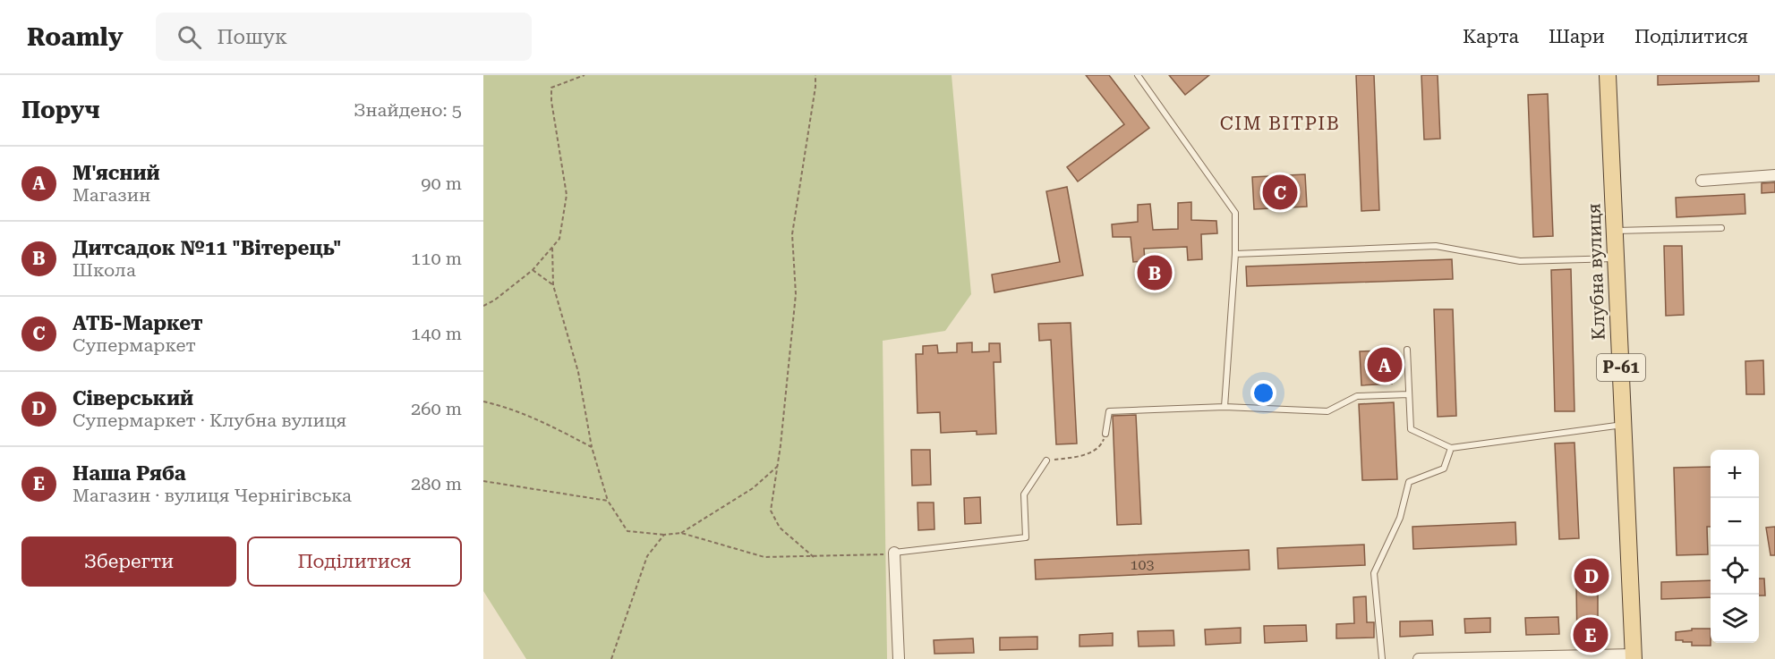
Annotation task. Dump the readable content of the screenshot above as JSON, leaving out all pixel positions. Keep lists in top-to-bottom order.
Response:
{
  "streets": {
    "main road": ["Клубна вулиця", "Р-61"]
  },
  "districts": ["СІМ ВІТРІВ"],
  "house_numbers": ["103"],
  "page": {
    "header": "Roamly",
    "search": "Пошук",
    "nav": ["Карта", "Шари", "Поділитися"],
    "heading": ["Поруч", "Знайдено: 5"],
    "list": [
      {
        "mark": "A",
        "name": "М'ясний",
        "note": "Магазин",
        "value": "90 m"
      },
      {
        "mark": "B",
        "name": "Дитсадок №11 \"Вітерець\"",
        "note": "Школа",
        "value": "110 m"
      },
      {
        "mark": "C",
        "name": "АТБ-Маркет",
        "note": "Супермаркет",
        "value": "140 m"
      },
      {
        "mark": "D",
        "name": "Сіверський",
        "note": "Супермаркет · Клубна вулиця",
        "value": "260 m"
      },
      {
        "mark": "E",
        "name": "Наша Ряба",
        "note": "Магазин · вулиця Чернігівська",
        "value": "280 m"
      }
    ],
    "pins": [
      "C",
      "B",
      "A",
      "D",
      "E"
    ],
    "map_buttons": ["+", "−"],
    "buttons": ["Зберегти", "Поділитися"]
  }
}
